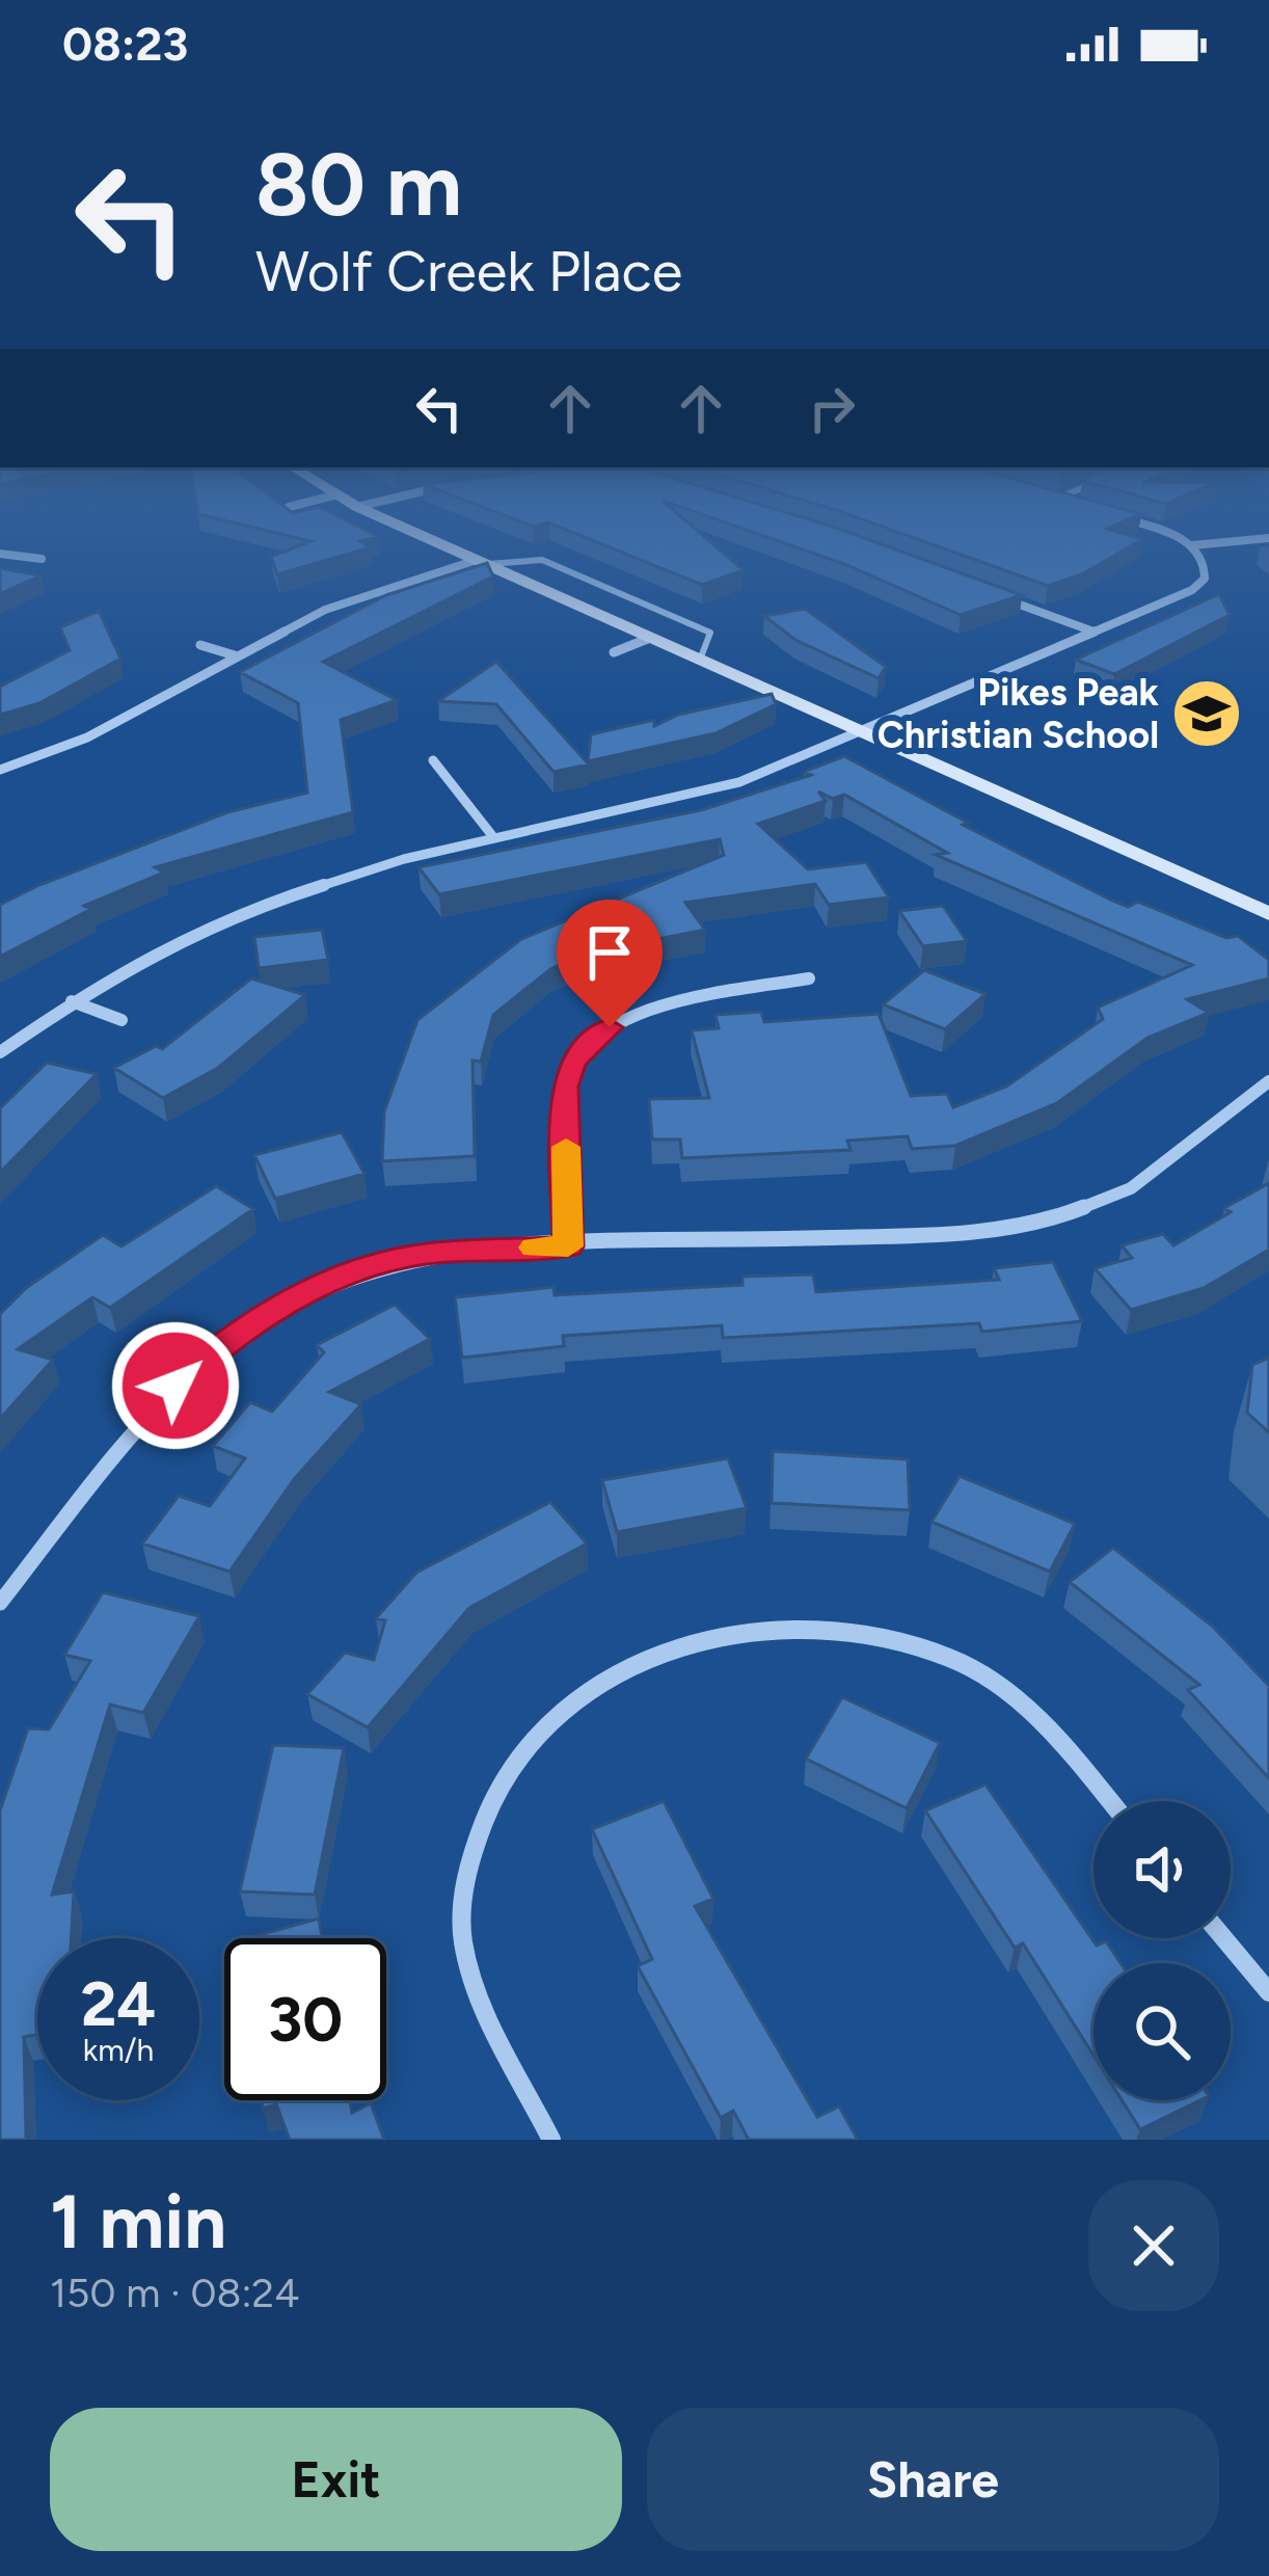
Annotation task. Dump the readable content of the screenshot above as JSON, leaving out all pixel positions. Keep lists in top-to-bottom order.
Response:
{
  "places": {
    "school or university": ["Pikes Peak Christian School"]
  },
  "page": {
    "status": "08:23",
    "turn": ["80 m", "Wolf Creek Place"],
    "speed": "24 km/h",
    "limit": "30",
    "heading": ["1 min", "150 m · 08:24"],
    "buttons": ["Exit", "Share"]
  }
}
